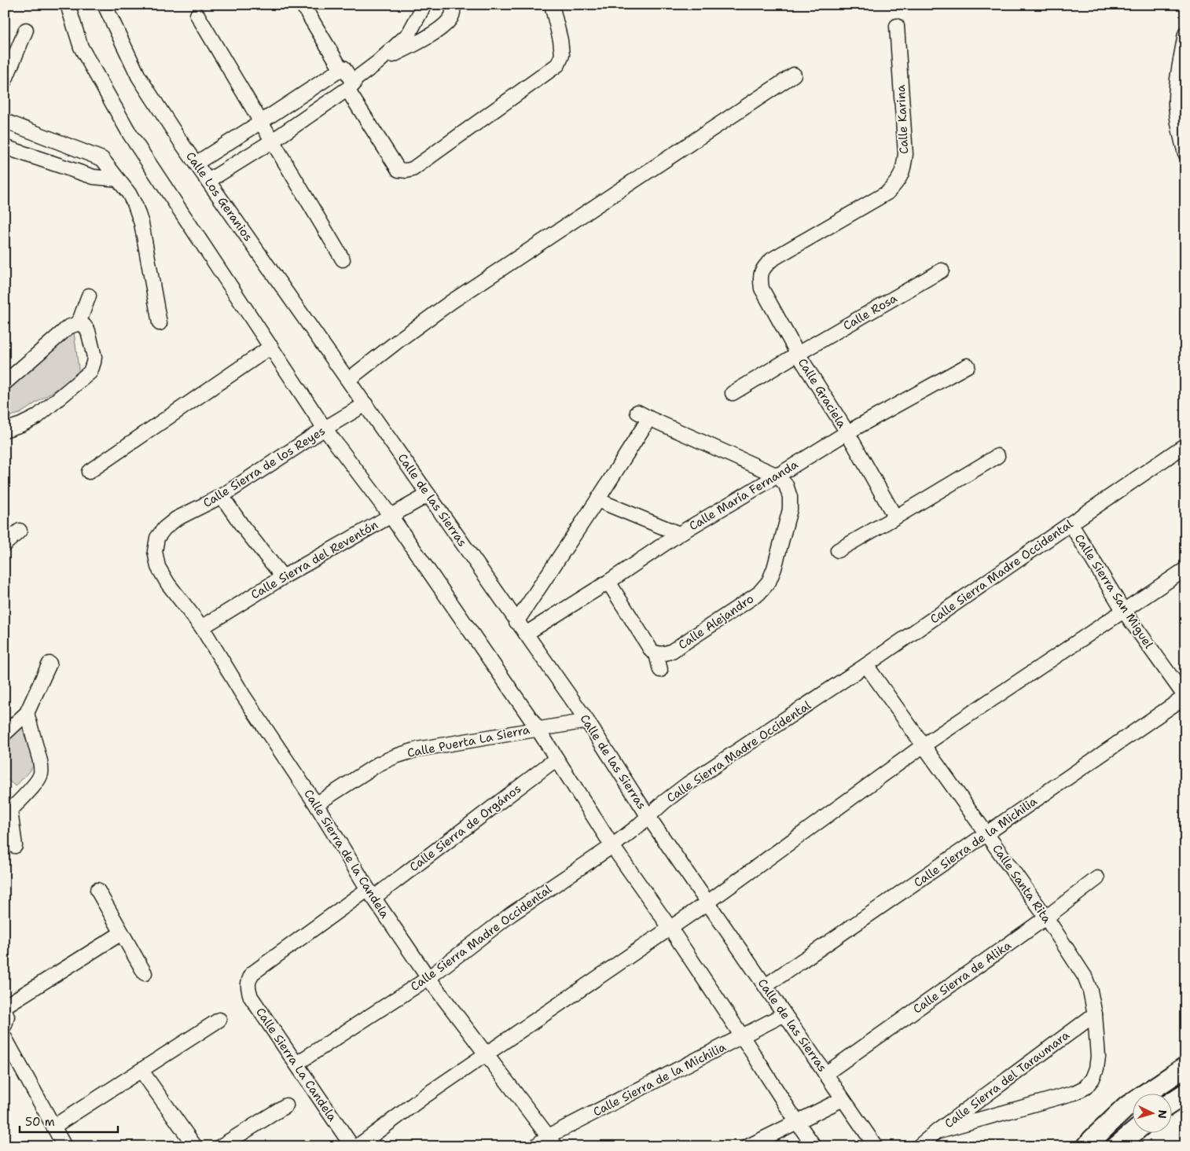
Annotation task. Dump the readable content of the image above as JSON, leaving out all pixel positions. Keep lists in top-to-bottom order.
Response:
{
  "streets": {
    "street": [
      "Calle Karina",
      "Calle Los Geranios",
      "Calle Rosa",
      "Calle Graciela",
      "Calle Sierra de los Reyes",
      "Calle María Fernanda",
      "Calle de las Sierras",
      "Calle Sierra del Reventón",
      "Calle Sierra Madre Occidental",
      "Calle Sierra San Miguel",
      "Calle Alejandro",
      "Calle Puerta La Sierra",
      "Calle Sierra de Orgános",
      "Calle Sierra de la Michilia",
      "Calle Sierra de la Candela",
      "Calle Santa Rita",
      "Calle Sierra de Alika",
      "Calle Sierra La Candela",
      "Calle Sierra del Taraumara"
    ]
  },
  "crossings": [
    ["Calle Karina", "Calle Graciela"],
    ["Calle Los Geranios", "Calle de las Sierras"],
    ["Calle Rosa", "Calle Graciela"],
    ["Calle Graciela", "Calle María Fernanda"],
    ["Calle Sierra de los Reyes", "Calle de las Sierras"],
    ["Calle Sierra de los Reyes", "Calle Sierra de la Candela"],
    ["Calle María Fernanda", "Calle de las Sierras"],
    ["Calle María Fernanda", "Calle Alejandro"],
    ["Calle de las Sierras", "Calle Sierra del Reventón"],
    ["Calle de las Sierras", "Calle Sierra Madre Occidental"],
    ["Calle de las Sierras", "Calle Puerta La Sierra"],
    ["Calle de las Sierras", "Calle Sierra de la Michilia"],
    ["Calle de las Sierras", "Calle Sierra de Alika"],
    ["Calle Sierra del Reventón", "Calle Sierra de la Candela"],
    ["Calle Sierra Madre Occidental", "Calle Sierra San Miguel"],
    ["Calle Sierra Madre Occidental", "Calle Sierra de la Candela"],
    ["Calle Sierra Madre Occidental", "Calle Santa Rita"],
    ["Calle Sierra Madre Occidental", "Calle Sierra La Candela"],
    ["Calle Sierra San Miguel", "Calle Sierra de la Michilia"],
    ["Calle Puerta La Sierra", "Calle Sierra de la Candela"],
    ["Calle Sierra de Orgános", "Calle Sierra de la Candela"],
    ["Calle Sierra de Orgános", "Calle Sierra La Candela"],
    ["Calle Sierra de la Michilia", "Calle Sierra de la Candela"],
    ["Calle Sierra de la Michilia", "Calle Santa Rita"],
    ["Calle Santa Rita", "Calle Sierra de Alika"],
    ["Calle Santa Rita", "Calle Sierra del Taraumara"]
  ],
  "scale_bar": "50 m",
  "north": "right"
}
